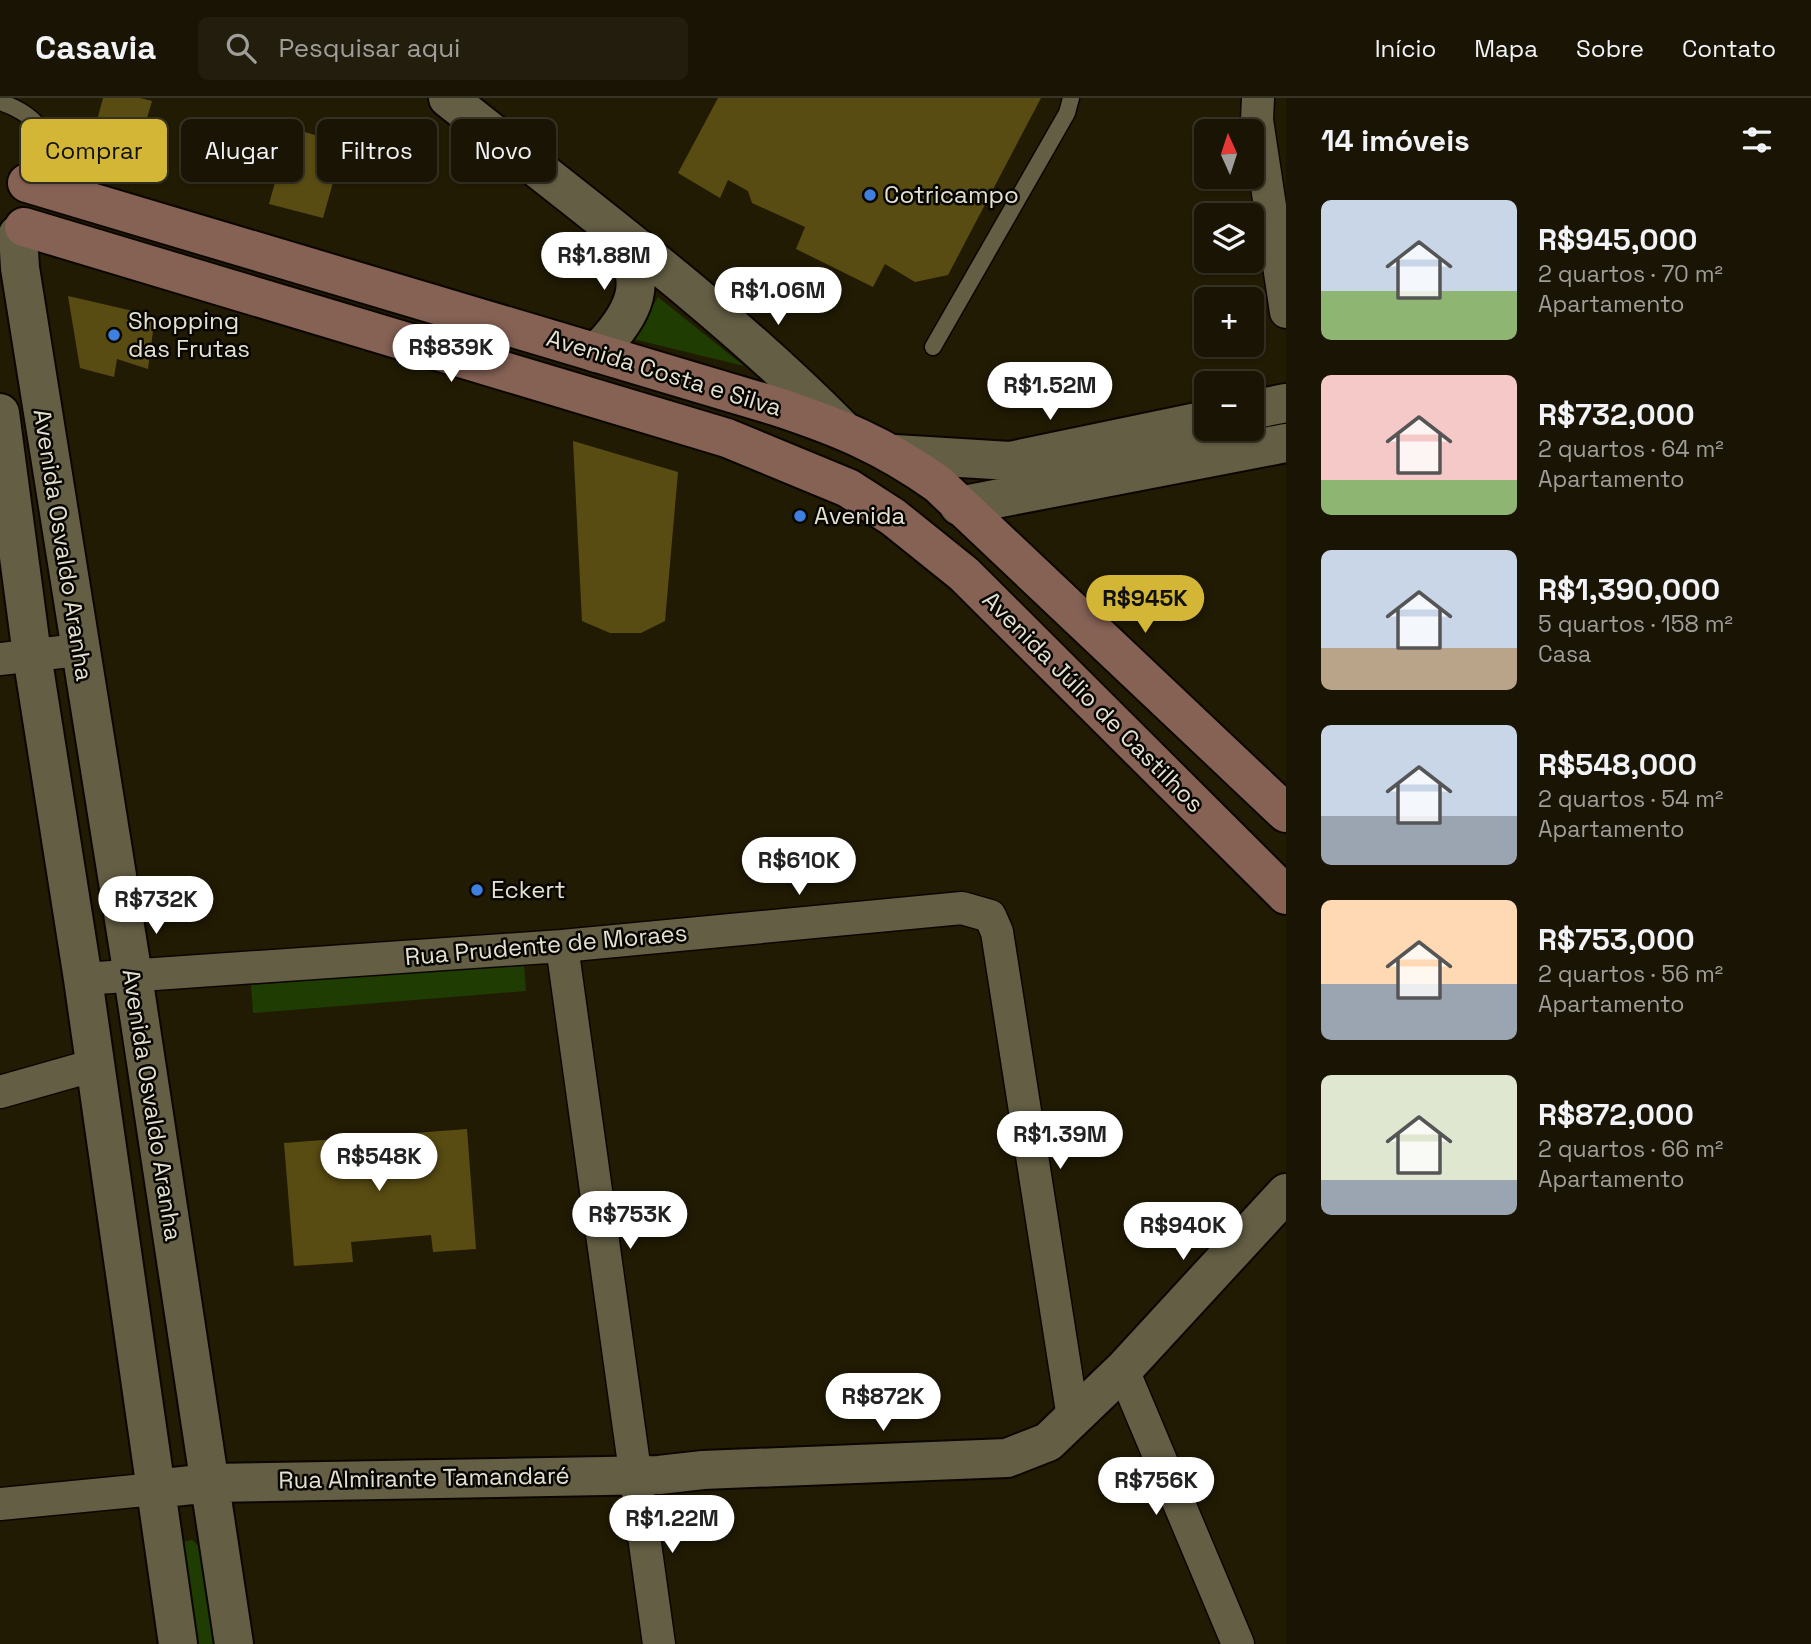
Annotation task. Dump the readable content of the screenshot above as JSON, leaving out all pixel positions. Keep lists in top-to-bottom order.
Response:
{
  "streets": {
    "main road": ["Avenida Costa e Silva", "Avenida Júlio de Castilhos"],
    "street": ["Avenida Osvaldo Aranha", "Rua Prudente de Moraes", "Rua Almirante Tamandaré"]
  },
  "crossings": [
    ["Avenida Costa e Silva", "Avenida Osvaldo Aranha"],
    ["Avenida Costa e Silva", "Avenida Júlio de Castilhos"],
    ["Avenida Osvaldo Aranha", "Rua Prudente de Moraes"],
    ["Avenida Osvaldo Aranha", "Rua Almirante Tamandaré"],
    ["Rua Prudente de Moraes", "Rua Almirante Tamandaré"]
  ],
  "places": [
    "Cotricampo",
    "Shopping das Frutas",
    "Avenida",
    "Eckert"
  ],
  "north": "top",
  "page": {
    "header": "Casavia",
    "search": "Pesquisar aqui",
    "nav": [
      "Início",
      "Mapa",
      "Sobre",
      "Contato"
    ],
    "heading": "14 imóveis",
    "map_buttons": ["+", "−"],
    "chip": [
      "Comprar",
      "Alugar",
      "Filtros",
      "Novo"
    ],
    "list": [
      {
        "name": "R$945,000",
        "note": "2 quartos · 70 m² · Apartamento"
      },
      {
        "name": "R$732,000",
        "note": "2 quartos · 64 m² · Apartamento"
      },
      {
        "name": "R$1,390,000",
        "note": "5 quartos · 158 m² · Casa"
      },
      {
        "name": "R$548,000",
        "note": "2 quartos · 54 m² · Apartamento"
      },
      {
        "name": "R$753,000",
        "note": "2 quartos · 56 m² · Apartamento"
      },
      {
        "name": "R$872,000",
        "note": "2 quartos · 66 m² · Apartamento"
      }
    ],
    "price": [
      "R$1.88M",
      "R$1.06M",
      "R$839K",
      "R$1.52M",
      "R$945K",
      "R$610K",
      "R$732K",
      "R$1.39M",
      "R$548K",
      "R$753K",
      "R$940K",
      "R$872K",
      "R$756K",
      "R$1.22M"
    ]
  }
}
